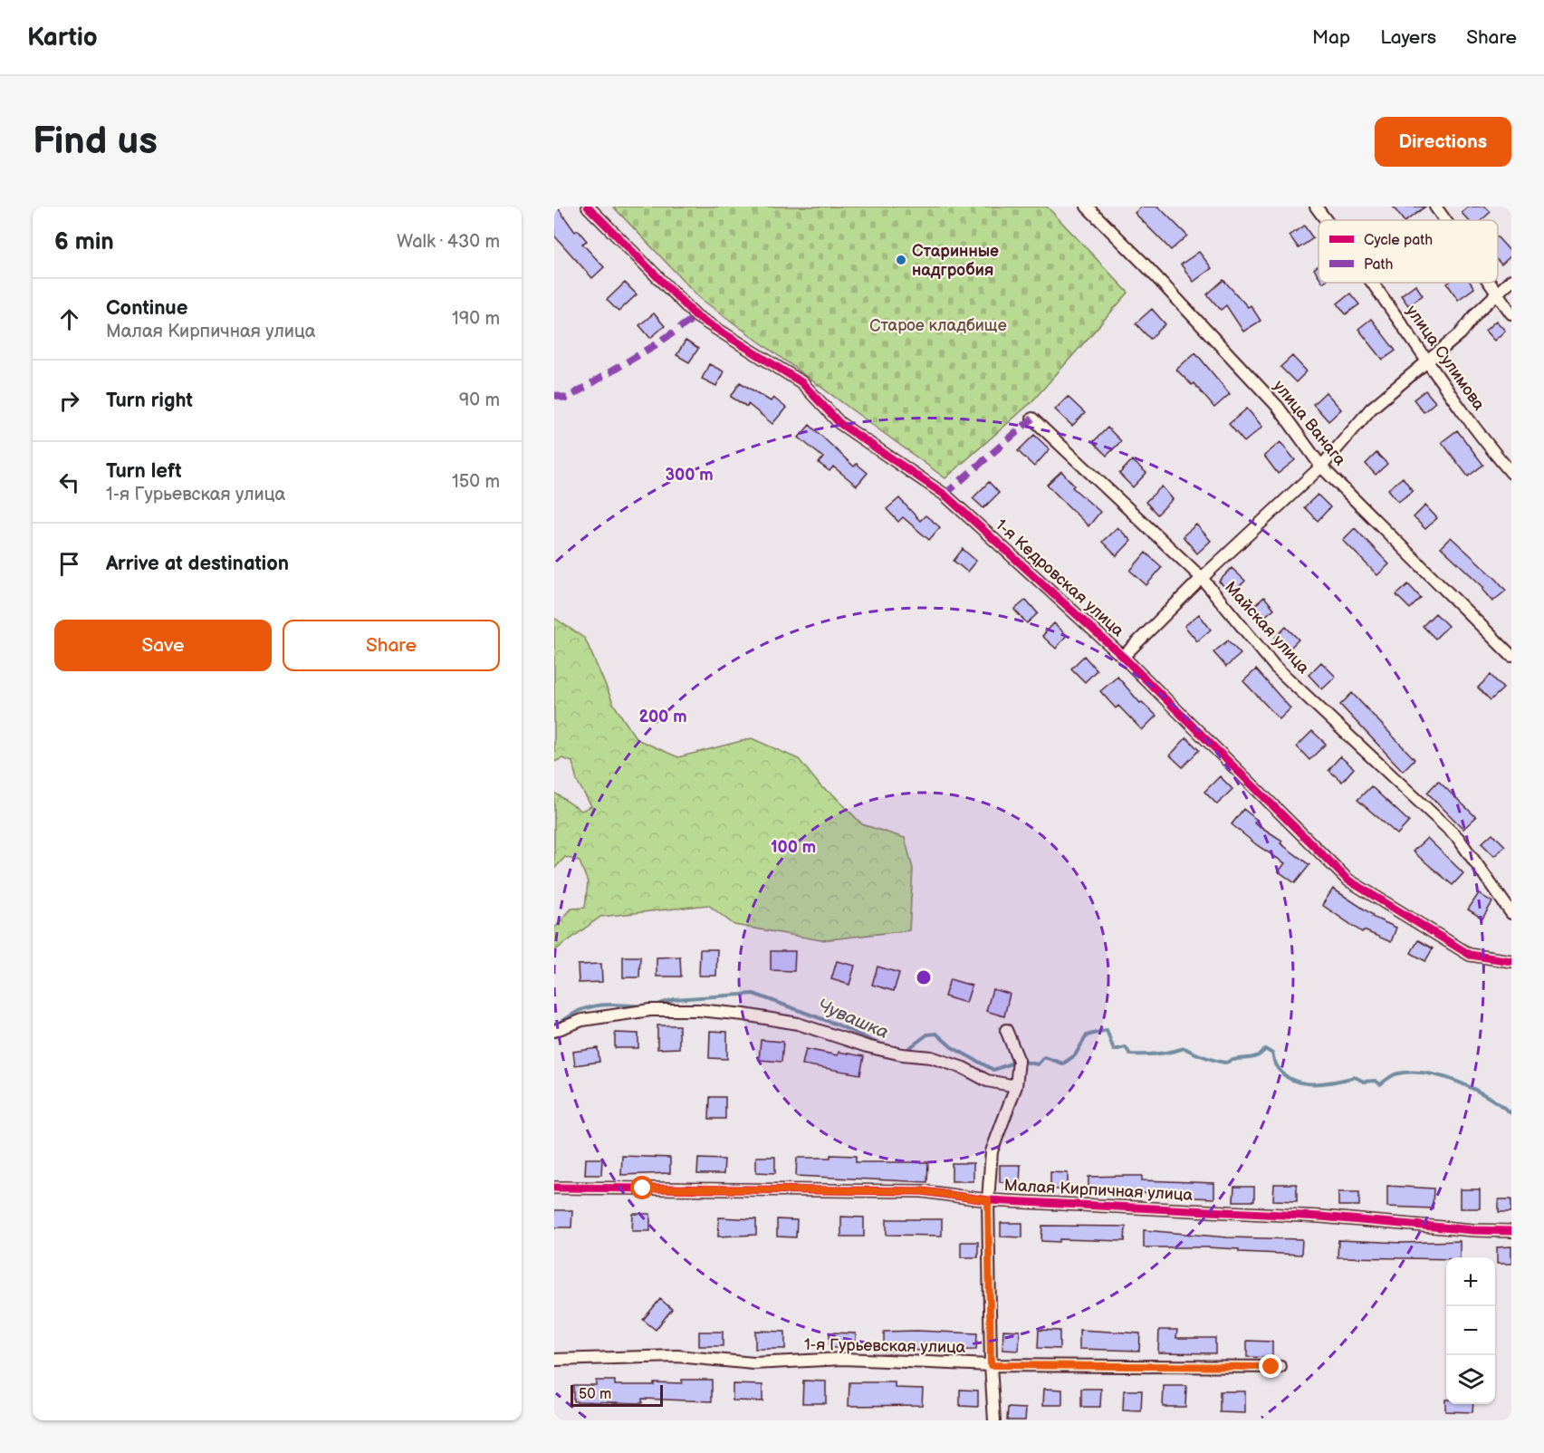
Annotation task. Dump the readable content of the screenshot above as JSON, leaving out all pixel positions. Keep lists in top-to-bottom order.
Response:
{
  "streets": {
    "street": [
      "улица Сулимова",
      "улица Ванага",
      "1-я Кедровская улица",
      "Майская улица",
      "Малая Кирпичная улица",
      "1-я Гурьевская улица"
    ]
  },
  "water": ["Чувашка"],
  "parks": ["Старое кладбище"],
  "places": ["Старинные надгробия"],
  "legend": ["Cycle path", "Path"],
  "scale_bar": "50 m",
  "page": {
    "header": "Kartio",
    "nav": ["Map", "Layers", "Share"],
    "buttons": [
      "Directions",
      ["Save", "Share"]
    ],
    "title": "Find us",
    "heading": ["6 min", "Walk · 430 m"],
    "list": [
      ["Continue", "Малая Кирпичная улица", "190 m"],
      ["Turn right", "90 m"],
      ["Turn left", "1-я Гурьевская улица", "150 m"],
      "Arrive at destination"
    ],
    "map_buttons": ["+", "−"],
    "scale": "50 m"
  },
  "rings": ["300 m", "200 m", "100 m"]
}
